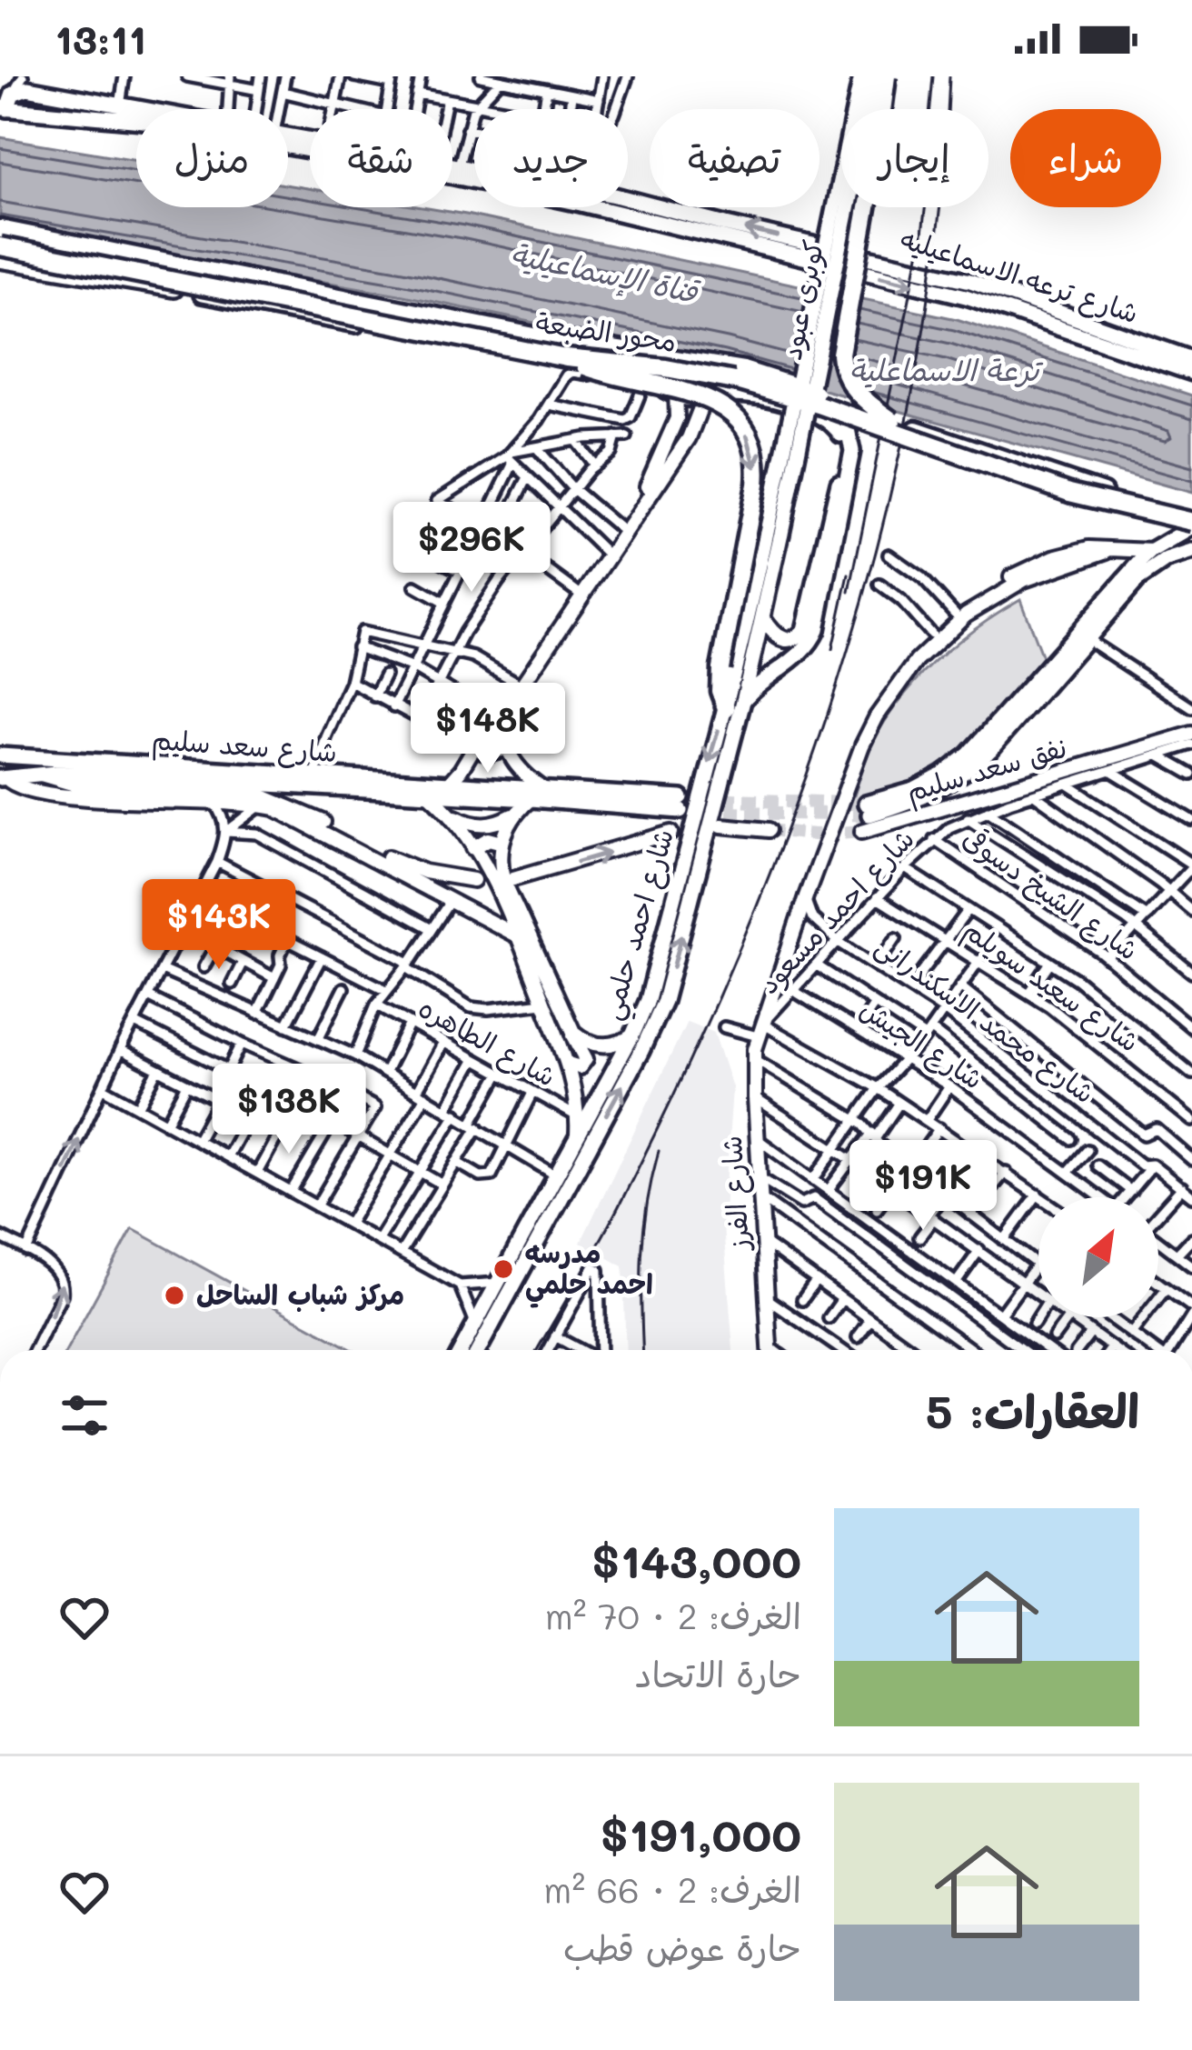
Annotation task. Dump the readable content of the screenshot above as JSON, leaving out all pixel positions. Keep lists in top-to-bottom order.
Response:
{
  "streets": {
    "highway": ["محور الضبعة"],
    "main road": [
      "شارع ترعه الاسماعيليه",
      "كوبرى عبود",
      "شارع سعد سليم",
      "شارع احمد حلمي"
    ],
    "street": [
      "نفق سعد سليم",
      "شارع الشيخ دسوقى",
      "شارع احمد مسعود",
      "شارع سعيد سويلم",
      "شارع محمد الاسكندرانى",
      "شارع الطاهره",
      "شارع الجيش",
      "شارع الفرز"
    ]
  },
  "crossings": [
    ["كوبرى عبود", "شارع احمد حلمي"],
    ["نفق سعد سليم", "شارع احمد مسعود"],
    ["شارع الشيخ دسوقى", "شارع احمد مسعود"],
    ["شارع احمد مسعود", "شارع سعيد سويلم"],
    ["شارع احمد مسعود", "شارع محمد الاسكندرانى"],
    ["شارع احمد مسعود", "شارع الجيش"],
    ["شارع احمد مسعود", "شارع الفرز"],
    ["شارع محمد الاسكندرانى", "شارع الفرز"]
  ],
  "water": ["قناة الإسماعيلية", "ترعة الاسماعلية"],
  "places": ["مدرسه احمد حلمي", "مركز شباب الساحل"],
  "north": "top right",
  "page": {
    "status": "13:11",
    "chip": [
      "شراء",
      "إيجار",
      "تصفية",
      "جديد",
      "شقة",
      "منزل"
    ],
    "price": [
      "$296K",
      "$148K",
      "$143K",
      "$138K",
      "$191K"
    ],
    "heading": "العقارات: 5",
    "list": [
      {
        "name": "$143,000",
        "note": "الغرف: 2 · 70 m² · حارة الاتحاد"
      },
      {
        "name": "$191,000",
        "note": "الغرف: 2 · 66 m² · حارة عوض قطب"
      }
    ]
  }
}
